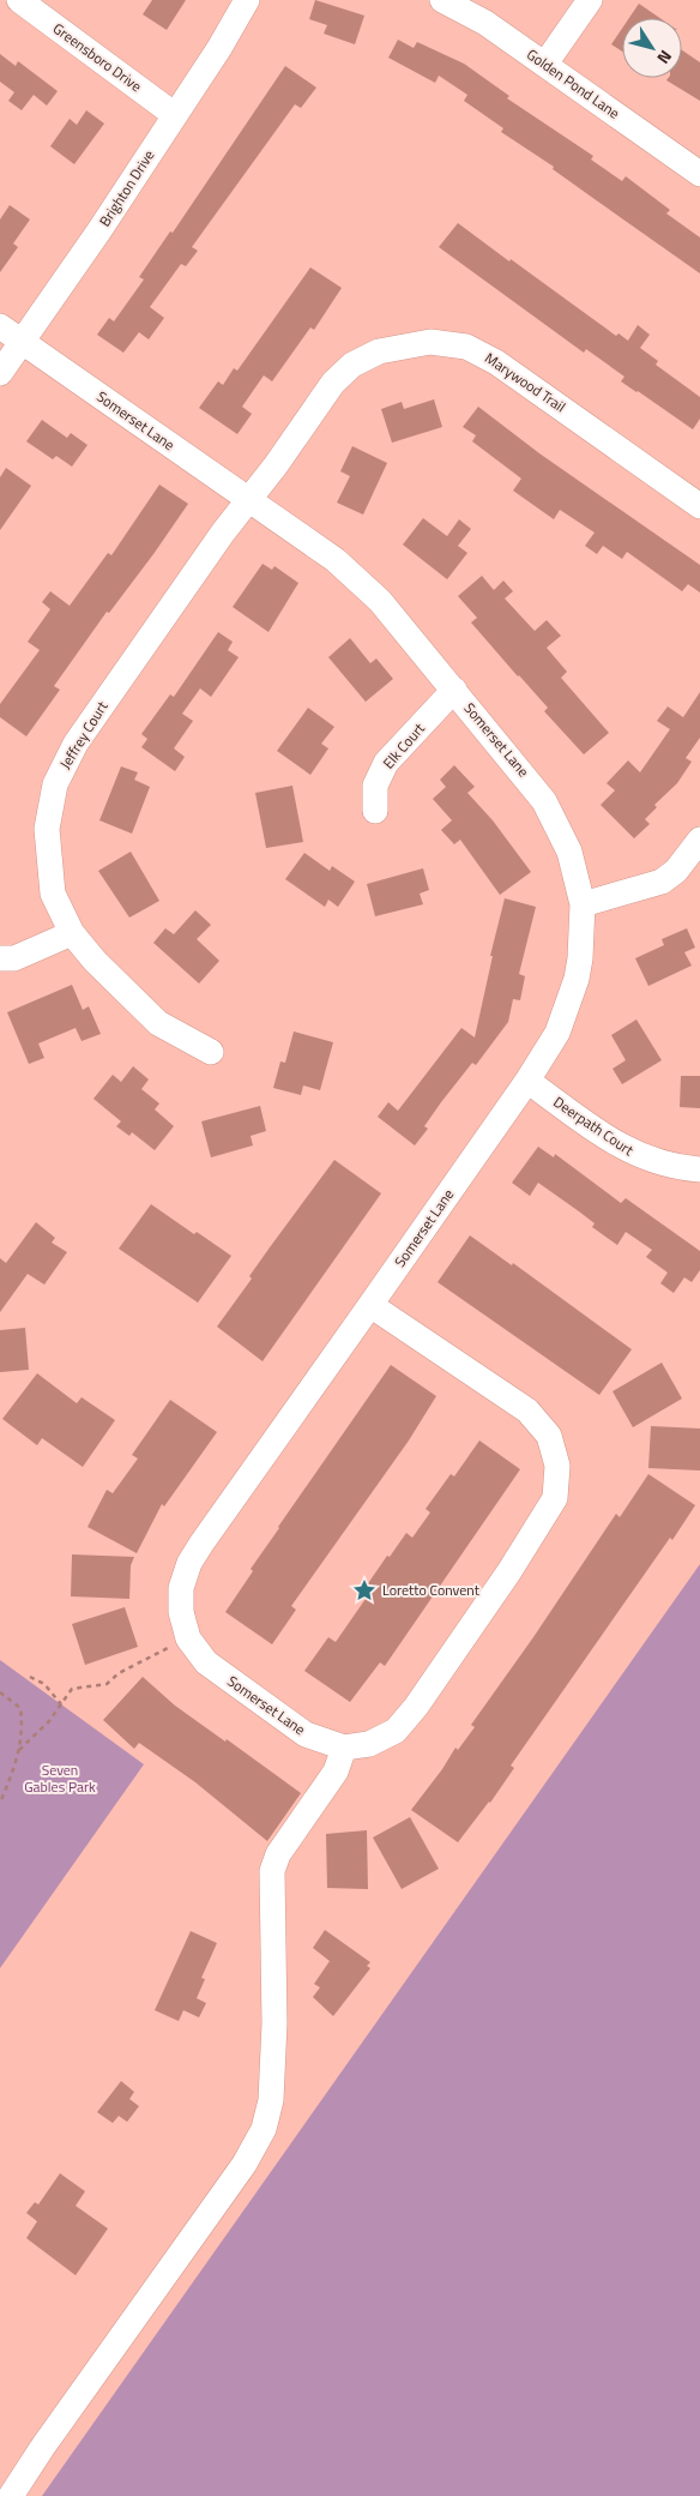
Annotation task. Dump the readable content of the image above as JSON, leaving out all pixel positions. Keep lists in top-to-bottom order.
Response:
{
  "streets": {
    "street": [
      "Greensboro Drive",
      "Golden Pond Lane",
      "Brighton Drive",
      "Marywood Trail",
      "Somerset Lane",
      "Jeffrey Court",
      "Elk Court",
      "Deerpath Court"
    ]
  },
  "crossings": [
    ["Greensboro Drive", "Brighton Drive"],
    ["Brighton Drive", "Somerset Lane"],
    ["Marywood Trail", "Somerset Lane"],
    ["Marywood Trail", "Jeffrey Court"],
    ["Somerset Lane", "Jeffrey Court"],
    ["Somerset Lane", "Elk Court"],
    ["Somerset Lane", "Deerpath Court"]
  ],
  "parks": ["Seven Gables Park"],
  "places": {
    "place": ["Loretto Convent"]
  },
  "north": "bottom right"
}
